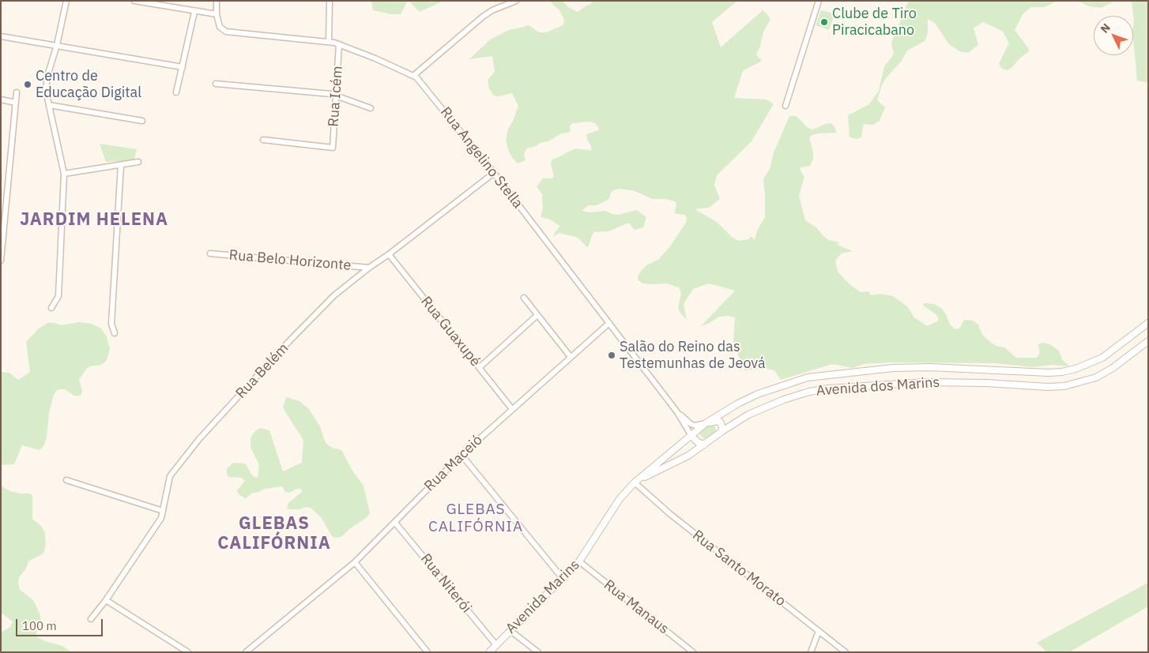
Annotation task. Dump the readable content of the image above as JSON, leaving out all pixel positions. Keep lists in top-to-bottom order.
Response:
{
  "streets": {
    "street": [
      "Rua Icém",
      "Rua Angelino Stella",
      "Rua Belo Horizonte",
      "Rua Guaxupé",
      "Rua Belém",
      "Avenida dos Marins",
      "Rua Maceió",
      "Rua Santo Morato",
      "Rua Niterói",
      "Avenida Marins",
      "Rua Manaus"
    ]
  },
  "crossings": [
    ["Rua Icém", "Rua Angelino Stella"],
    ["Rua Angelino Stella", "Rua Belém"],
    ["Rua Angelino Stella", "Rua Maceió"],
    ["Rua Belo Horizonte", "Rua Belém"],
    ["Rua Guaxupé", "Rua Belém"],
    ["Rua Guaxupé", "Rua Maceió"],
    ["Avenida dos Marins", "Rua Santo Morato"],
    ["Avenida dos Marins", "Avenida Marins"],
    ["Rua Maceió", "Rua Niterói"],
    ["Rua Santo Morato", "Avenida Marins"],
    ["Rua Niterói", "Avenida Marins"],
    ["Avenida Marins", "Rua Manaus"]
  ],
  "districts": ["JARDIM HELENA", "GLEBAS CALIFÓRNIA", "GLEBAS CALIFÓRNIA"],
  "places": ["Clube de Tiro Piracicabano", "Centro de Educação Digital", "Salão do Reino das Testemunhas de Jeová"],
  "scale_bar": "100 m",
  "north": "top left"
}
